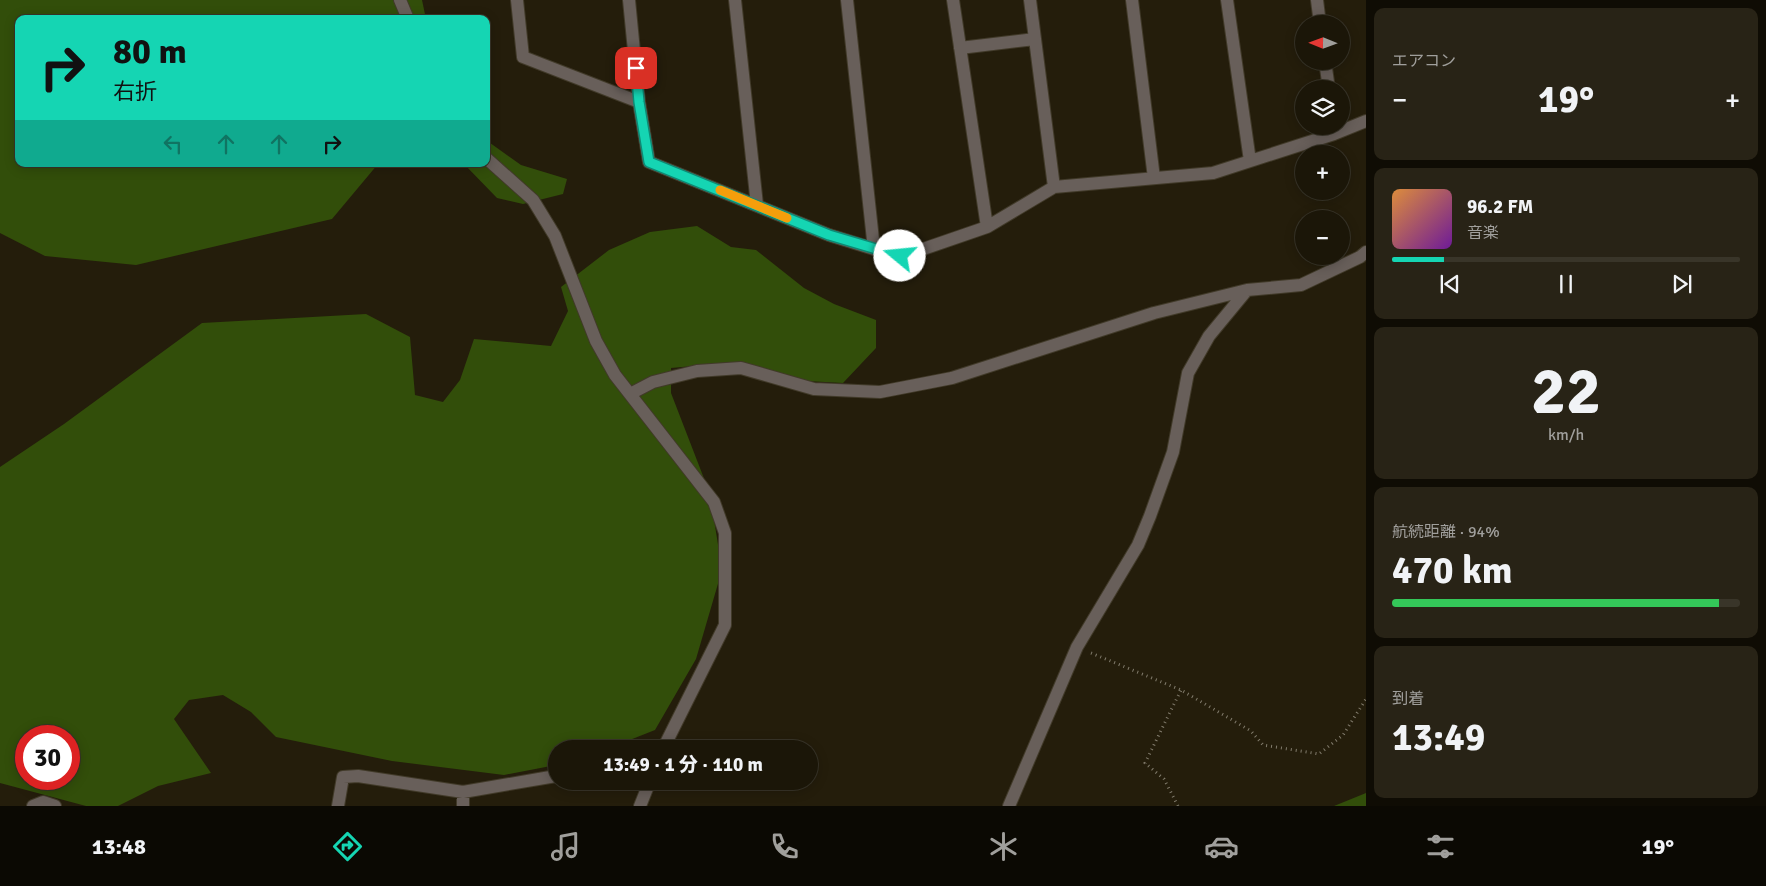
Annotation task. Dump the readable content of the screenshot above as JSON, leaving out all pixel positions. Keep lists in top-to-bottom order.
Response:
{
  "north": "left",
  "page": {
    "tile": [
      "エアコン",
      ["22", "km/h"],
      ["航続距離 · 94%", "470 km"],
      ["到着", "13:49"]
    ],
    "map_buttons": ["+", "−"],
    "turn": ["80 m", "右折"],
    "heat": ["−", "19°", "+"],
    "song": ["96.2 FM", "音楽"],
    "limit": "30",
    "trip": "13:49 · 1 分 · 110 m",
    "tabs": ["13:48", "19°"]
  }
}
